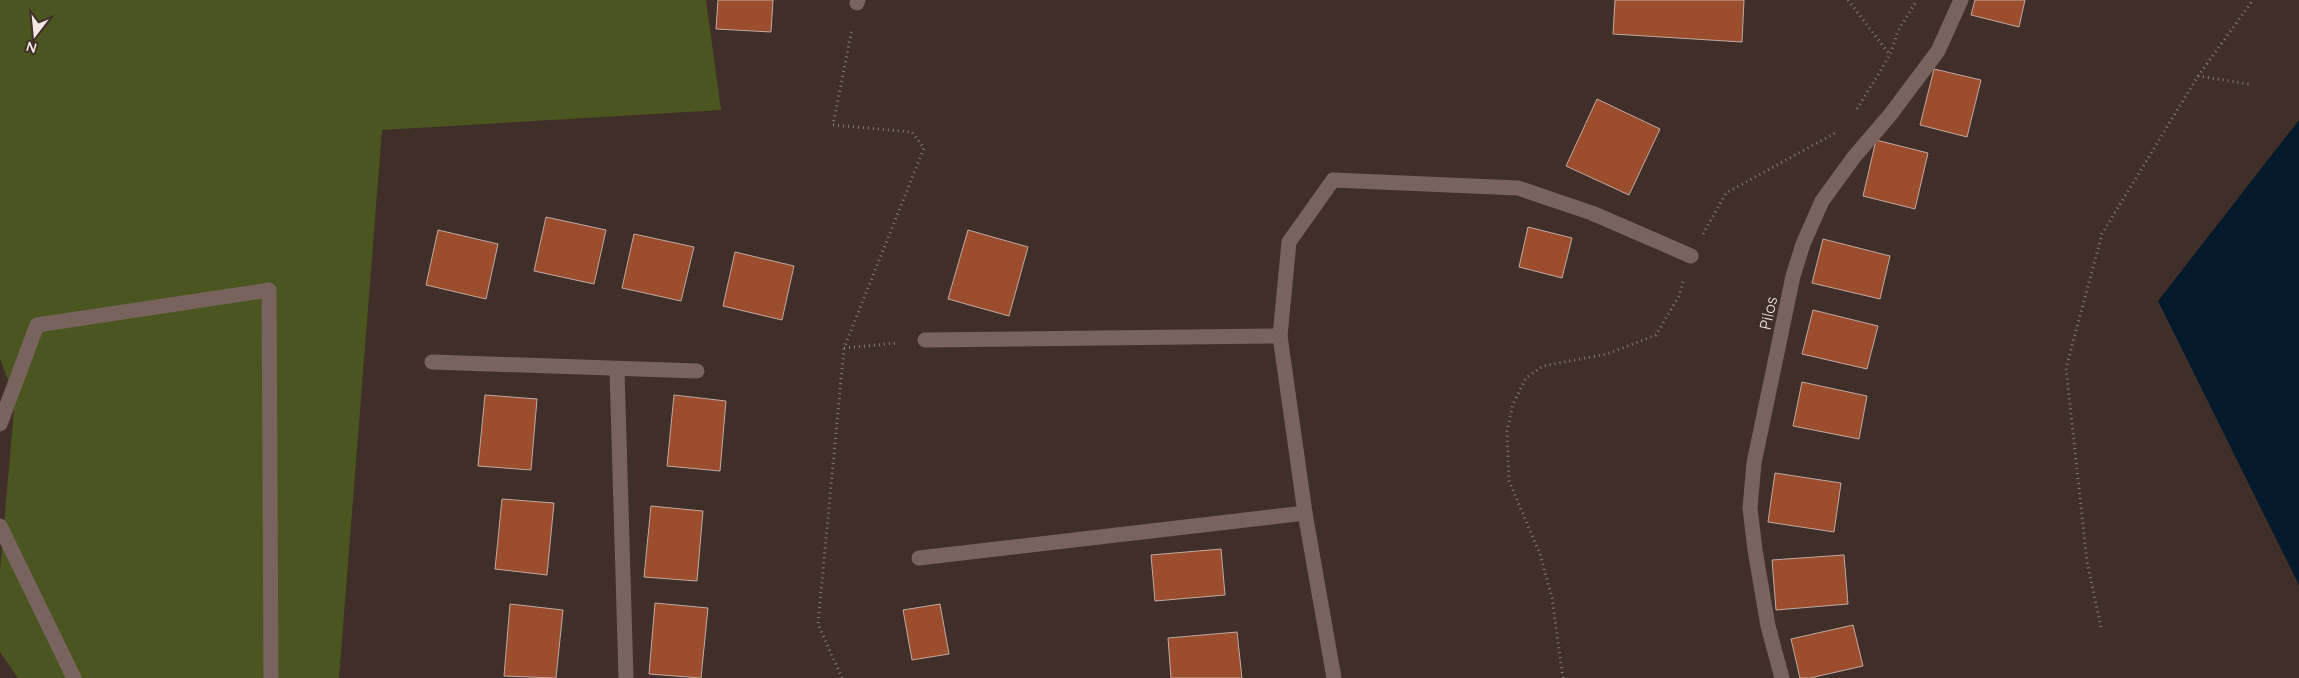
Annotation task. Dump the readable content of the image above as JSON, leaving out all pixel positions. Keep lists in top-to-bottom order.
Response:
{
  "streets": {
    "street": ["Pilos"]
  },
  "north": "bottom"
}
